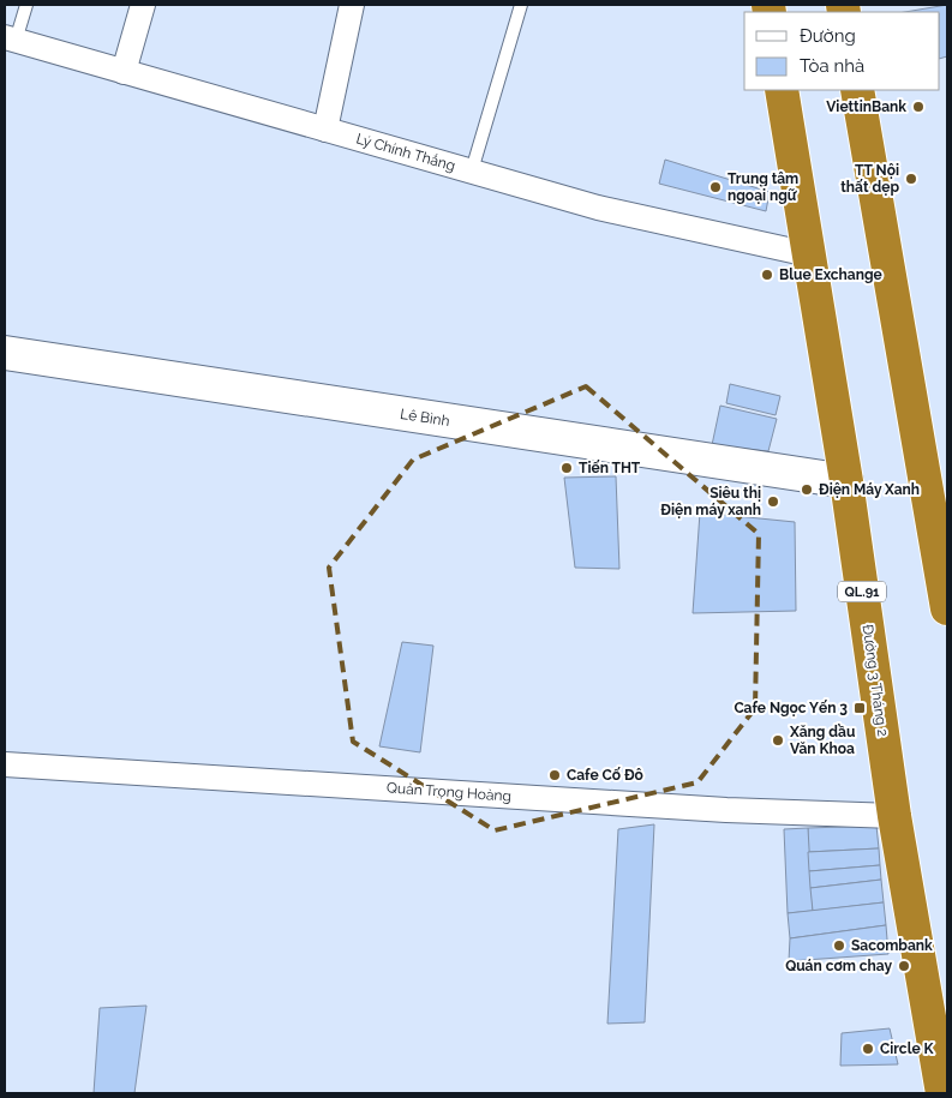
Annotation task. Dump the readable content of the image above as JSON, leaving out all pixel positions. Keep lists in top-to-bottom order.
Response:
{
  "streets": {
    "highway": ["QL.91", "Đường 3 Tháng 2"],
    "street": ["Lý Chính Thắng", "Lê Bình", "Quản Trọng Hoàng"]
  },
  "crossings": [
    ["Lý Chính Thắng", "Đường 3 Tháng 2"],
    ["Lê Bình", "Đường 3 Tháng 2"],
    ["Đường 3 Tháng 2", "Quản Trọng Hoàng"]
  ],
  "places": {
    "other": [
      "ViettinBank",
      "TT Nội thất dẹp",
      "Trung tâm ngoại ngữ",
      "Blue Exchange",
      "Tiến THT",
      "Điện Máy Xanh",
      "Siêu thị Điện máy xanh",
      "Xăng dầu Văn Khoa",
      "Cafe Cố Đô",
      "Sacombank",
      "Quán cơm chay",
      "Circle K"
    ],
    "transit": ["Cafe Ngọc Yến 3"]
  },
  "legend": ["Đường", "Tòa nhà"]
}
